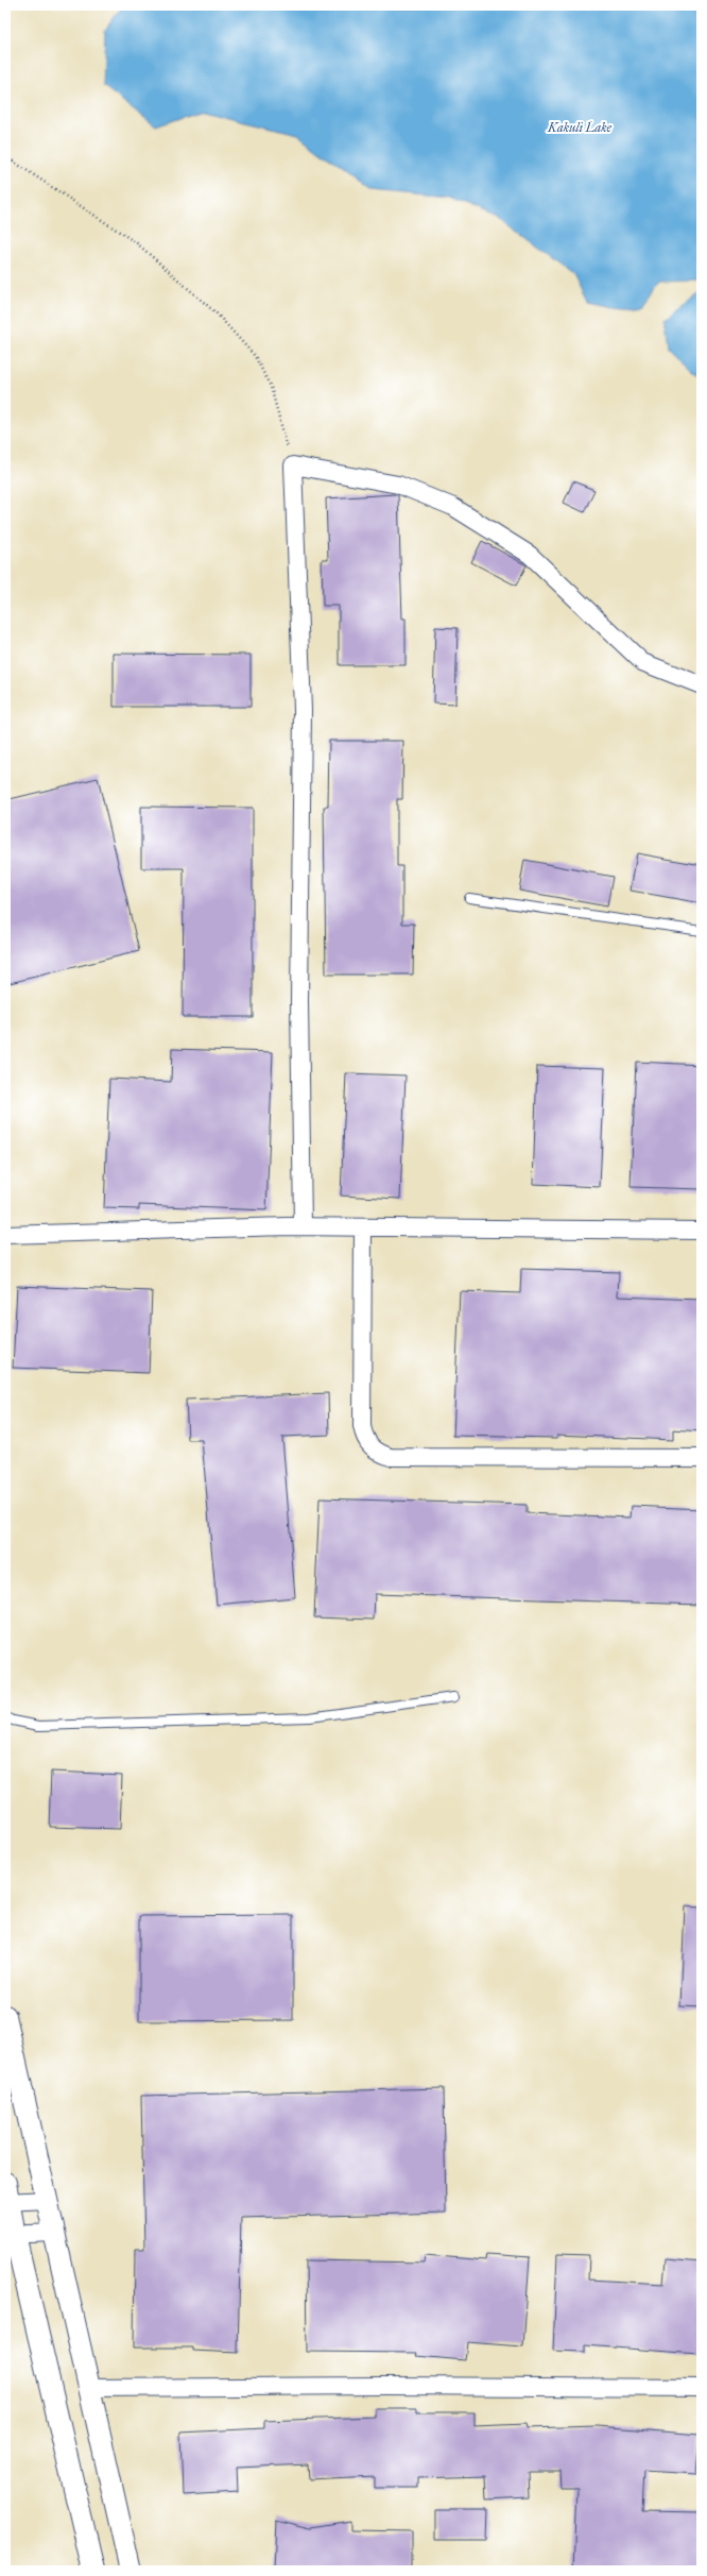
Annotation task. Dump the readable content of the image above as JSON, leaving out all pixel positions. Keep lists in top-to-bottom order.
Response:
{
  "water": ["Kakuli Lake"]
}
